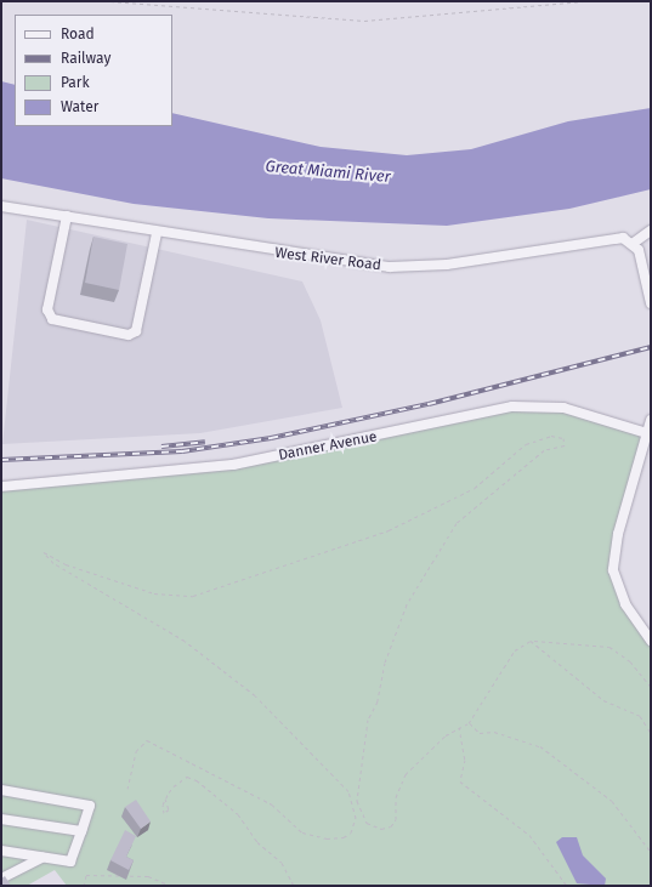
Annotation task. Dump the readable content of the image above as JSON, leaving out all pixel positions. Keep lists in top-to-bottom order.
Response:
{
  "streets": {
    "street": ["West River Road", "Danner Avenue"]
  },
  "water": ["Great Miami River"],
  "legend": [
    "Road",
    "Railway",
    "Park",
    "Water"
  ]
}
